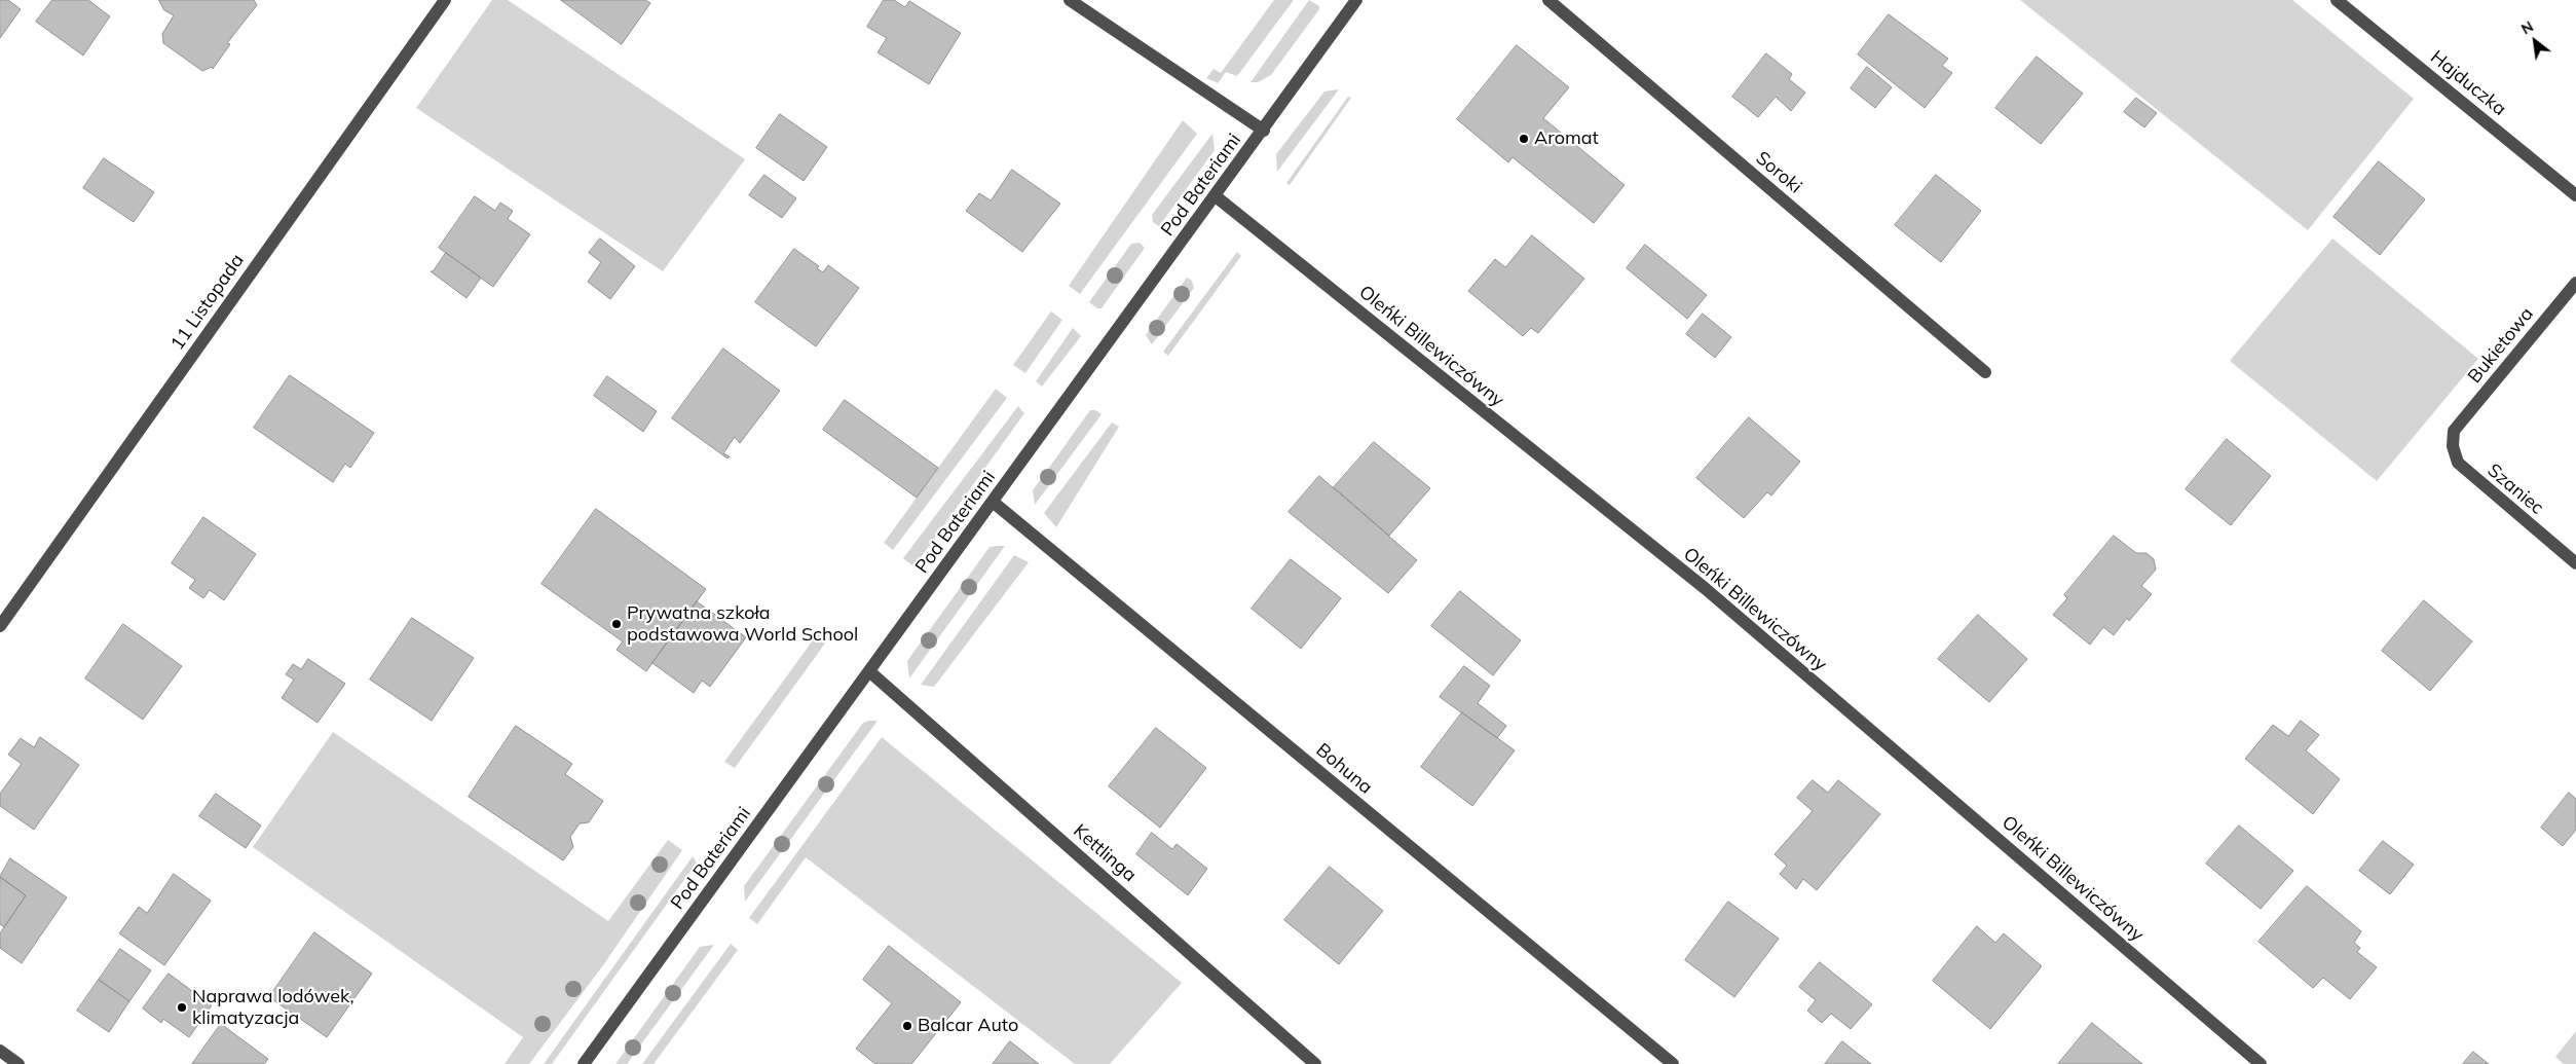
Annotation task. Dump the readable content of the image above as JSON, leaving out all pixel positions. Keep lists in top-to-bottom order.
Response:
{
  "streets": {
    "street": [
      "Hajduczka",
      "Soroki",
      "Pod Bateriami",
      "11 Listopada",
      "Bukietowa",
      "Oleńki Billewiczówny",
      "Szaniec",
      "Bohuna",
      "Kettlinga"
    ]
  },
  "crossings": [
    ["Pod Bateriami", "Oleńki Billewiczówny"],
    ["Pod Bateriami", "Bohuna"],
    ["Pod Bateriami", "Kettlinga"],
    ["Bukietowa", "Szaniec"]
  ],
  "places": [
    "Aromat",
    "Prywatna szkoła podstawowa World School",
    "Naprawa lodówek, klimatyzacja",
    "Balcar Auto"
  ],
  "north": "top left"
}
